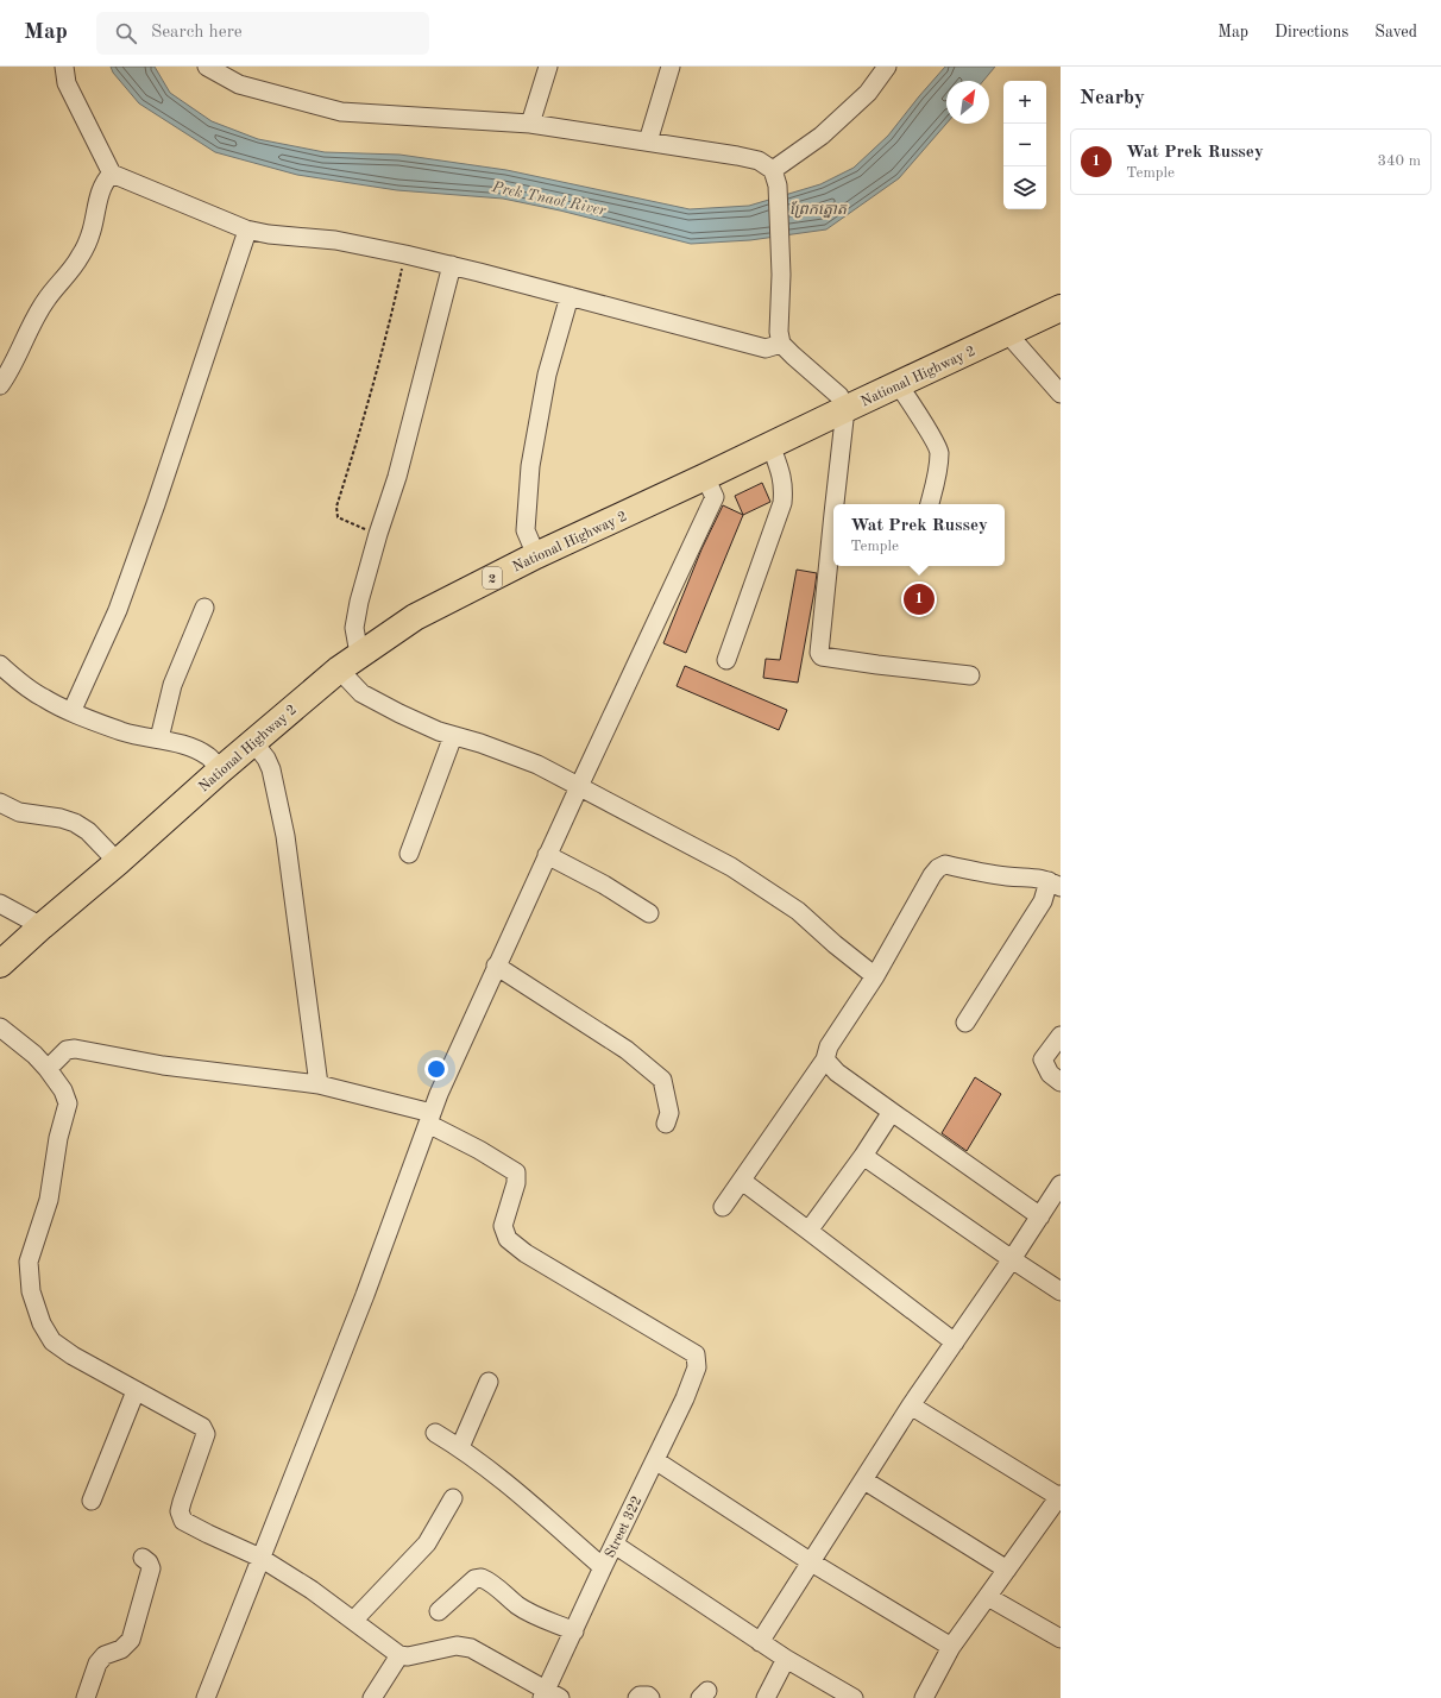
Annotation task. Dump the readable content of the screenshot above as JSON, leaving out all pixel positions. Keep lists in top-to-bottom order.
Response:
{
  "streets": {
    "highway": ["National Highway 2", "2"],
    "street": ["Street 322"]
  },
  "water": ["Prek Tnaot River", "ព្រែកត្នោត"],
  "north": "top right",
  "page": {
    "header": "Map",
    "search": "Search here",
    "nav": ["Map", "Directions", "Saved"],
    "heading": "Nearby",
    "map_buttons": ["+", "−"],
    "list": [
      {
        "mark": "1",
        "name": "Wat Prek Russey",
        "note": "Temple",
        "value": "340 m"
      }
    ],
    "popup": ["Wat Prek Russey", "Temple"],
    "pins": "1"
  }
}
